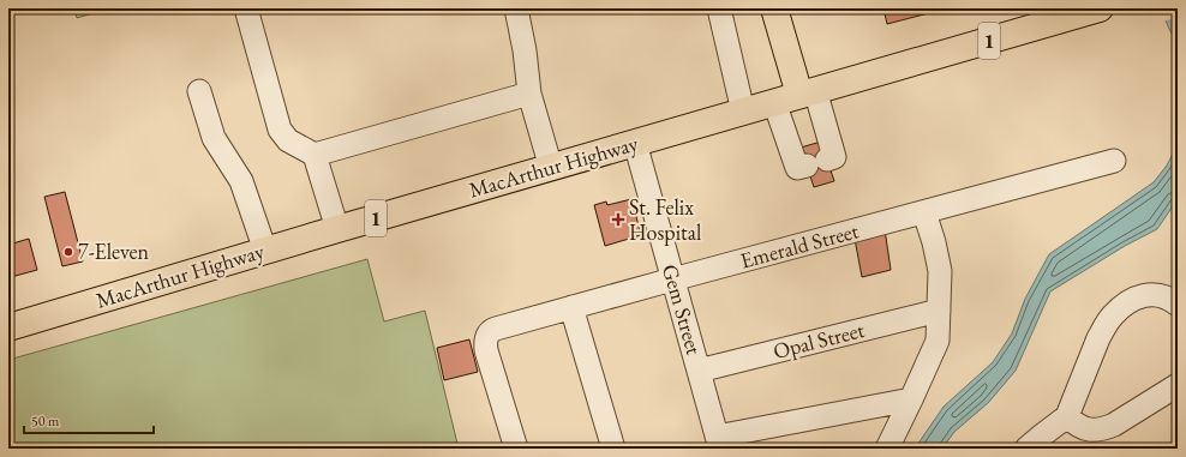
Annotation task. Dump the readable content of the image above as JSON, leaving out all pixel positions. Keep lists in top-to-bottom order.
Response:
{
  "streets": {
    "main road": ["1", "MacArthur Highway"],
    "street": ["Emerald Street", "Gem Street", "Opal Street"]
  },
  "crossings": [
    ["MacArthur Highway", "Gem Street"],
    ["Emerald Street", "Gem Street"],
    ["Gem Street", "Opal Street"]
  ],
  "places": {
    "health": ["St. Felix Hospital"],
    "other": ["7-Eleven"]
  },
  "scale_bar": "50 m"
}
